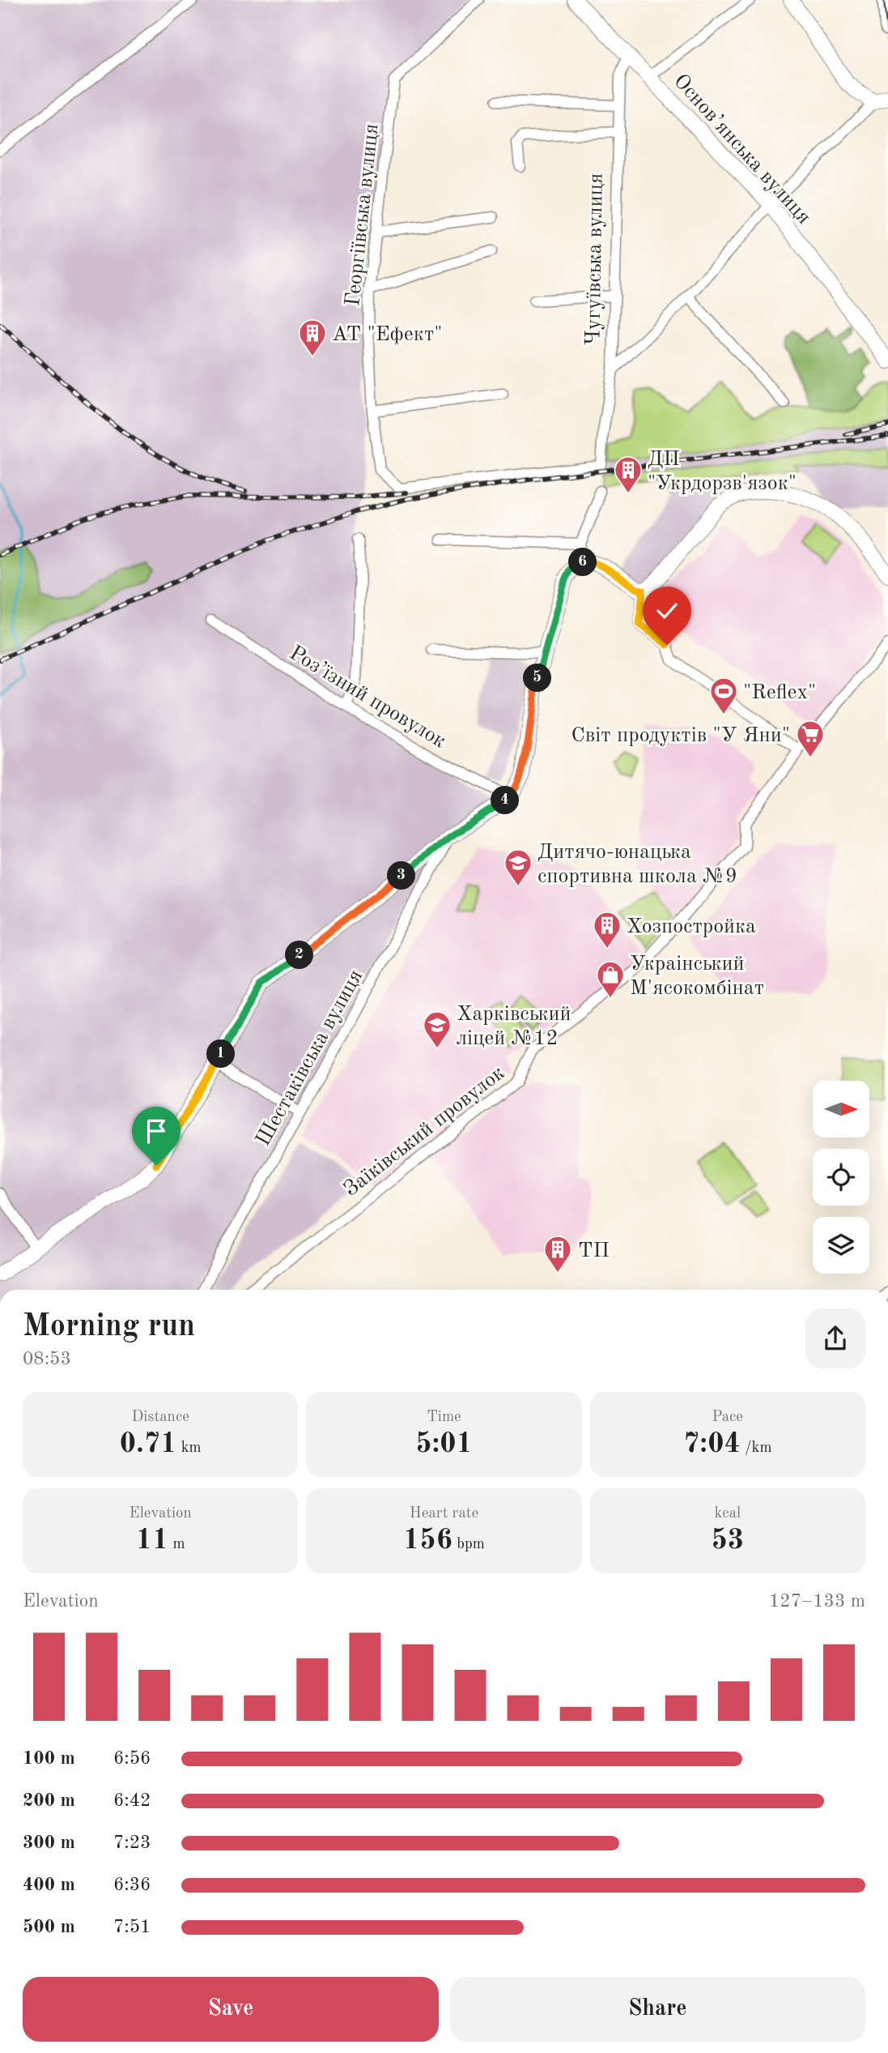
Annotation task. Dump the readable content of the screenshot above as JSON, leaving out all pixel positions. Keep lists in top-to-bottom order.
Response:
{
  "streets": {
    "street": [
      "Основ’янська вулиця",
      "Георгіївська вулиця",
      "Чугуївська вулиця",
      "Роз’їзний провулок",
      "Шестаківська вулиця",
      "Заїківський провулок"
    ]
  },
  "crossings": [
    ["Основ’янська вулиця", "Чугуївська вулиця"],
    ["Георгіївська вулиця", "Чугуївська вулиця"]
  ],
  "places": {
    "building": [
      "АТ \"Ефект\"",
      "ДП \"Укрдорзв'язок\"",
      "Хозпостройка",
      "ТП"
    ],
    "sports": ["\"Reflex\""],
    "supermarket": ["Світ продуктів \"У Яни\""],
    "school or university": ["Дитячо-юнацька спортивна школа №9", "Харківський ліцей №12"],
    "shop": ["Украінський М'ясокомбінат"]
  },
  "north": "right",
  "page": {
    "pins": [
      "6",
      "5",
      "4",
      "3",
      "2",
      "1"
    ],
    "heading": ["Morning run", "08:53"],
    "stats": [
      ["Distance", "0.71 km"],
      ["Time", "5:01"],
      ["Pace", "7:04 /km"],
      ["Elevation", "11 m"],
      ["Heart rate", "156 bpm"],
      ["kcal", "53"]
    ],
    "chart": ["Elevation", "127–133 m"],
    "list": [
      {
        "name": "100 m",
        "note": "6:56"
      },
      {
        "name": "200 m",
        "note": "6:42"
      },
      {
        "name": "300 m",
        "note": "7:23"
      },
      {
        "name": "400 m",
        "note": "6:36"
      },
      {
        "name": "500 m",
        "note": "7:51"
      }
    ],
    "buttons": ["Save", "Share"]
  }
}
